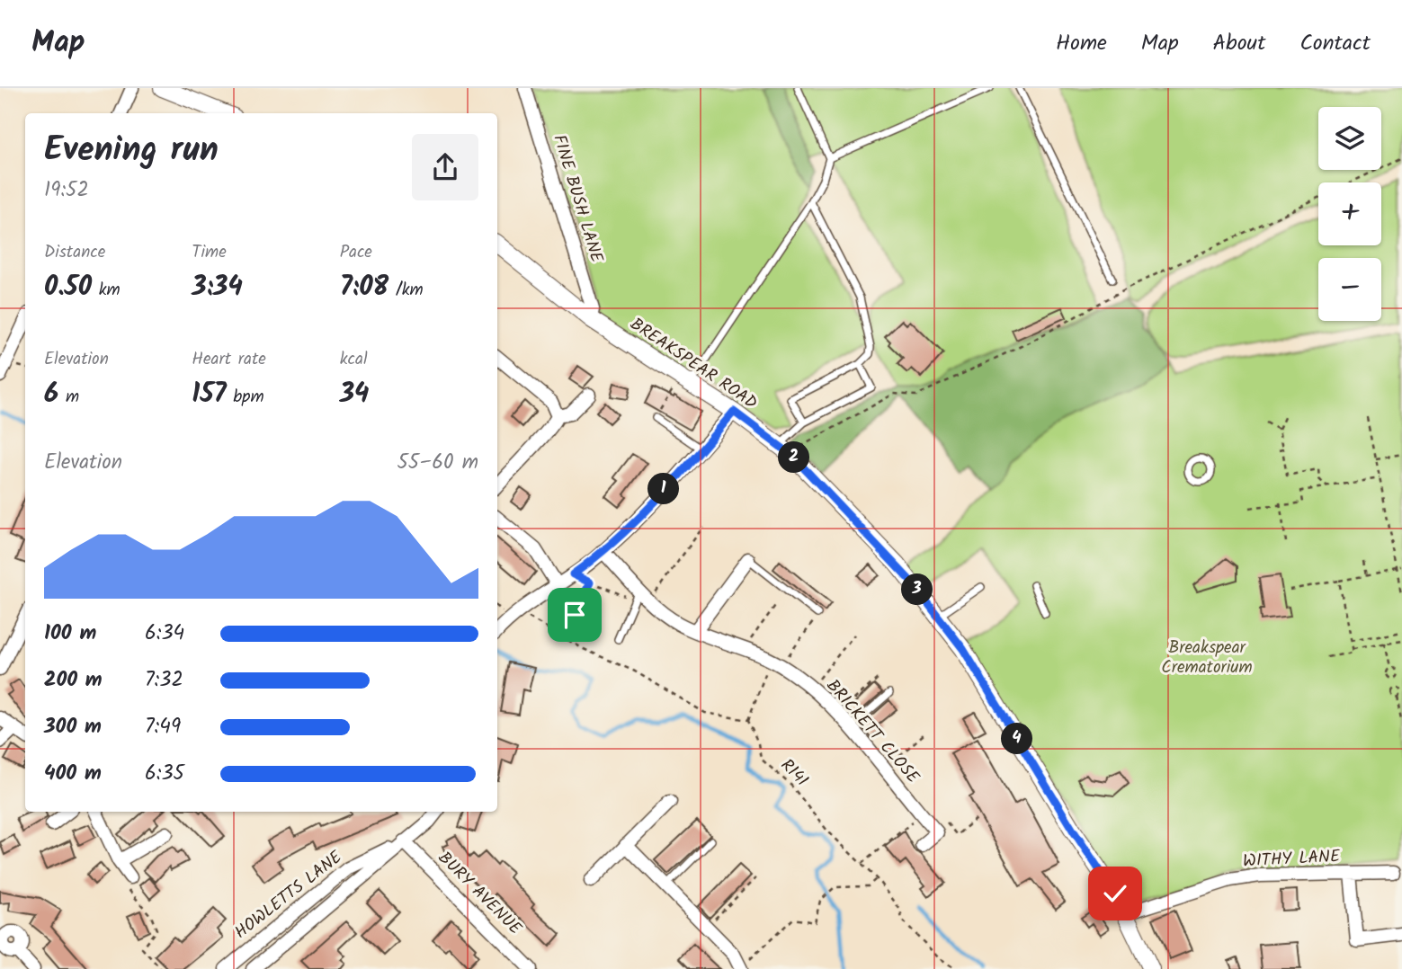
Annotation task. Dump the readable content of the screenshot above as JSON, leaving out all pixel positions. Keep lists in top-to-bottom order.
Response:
{
  "streets": {
    "street": [
      "FINE BUSH LANE",
      "BREAKSPEAR ROAD",
      "BRICKETT CLOSE",
      "WITHY LANE",
      "BURY AVENUE",
      "HOWLETTS LANE"
    ],
    "path": ["R141"]
  },
  "crossings": [
    ["FINE BUSH LANE", "BREAKSPEAR ROAD"],
    ["BREAKSPEAR ROAD", "WITHY LANE"],
    ["BURY AVENUE", "HOWLETTS LANE"]
  ],
  "parks": ["Breakspear Crematorium"],
  "page": {
    "header": "Map",
    "nav": [
      "Home",
      "Map",
      "About",
      "Contact"
    ],
    "map_buttons": ["+", "−"],
    "heading": ["Evening run", "19:52"],
    "stats": [
      ["Distance", "0.50 km"],
      ["Time", "3:34"],
      ["Pace", "7:08 /km"],
      ["Elevation", "6 m"],
      ["Heart rate", "157 bpm"],
      ["kcal", "34"]
    ],
    "chart": ["Elevation", "55–60 m"],
    "pins": [
      "2",
      "1",
      "3",
      "4"
    ],
    "list": [
      {
        "name": "100 m",
        "note": "6:34"
      },
      {
        "name": "200 m",
        "note": "7:32"
      },
      {
        "name": "300 m",
        "note": "7:49"
      },
      {
        "name": "400 m",
        "note": "6:35"
      }
    ]
  }
}
